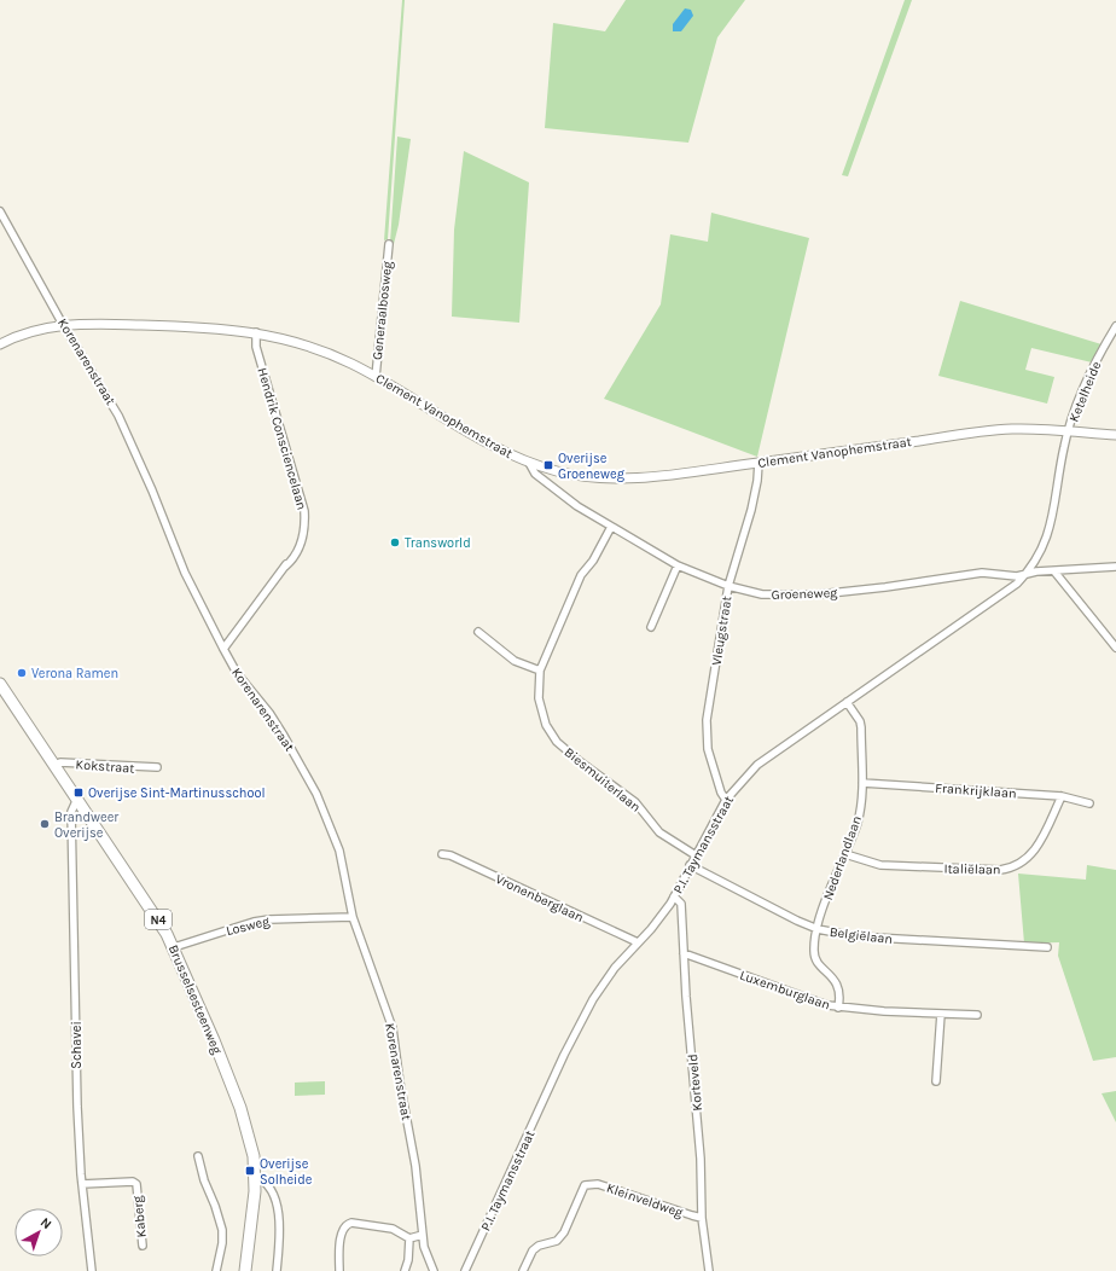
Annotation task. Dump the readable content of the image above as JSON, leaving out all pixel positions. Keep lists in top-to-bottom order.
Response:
{
  "streets": {
    "main road": ["N4", "Brusselsesteenweg"],
    "street": [
      "Generaalbosweg",
      "Korenarenstraat",
      "Ketelheide",
      "Clement Vanophemstraat",
      "Hendrik Consciencelaan",
      "Groeneweg",
      "Vleugstraat",
      "Kokstraat",
      "Biesmuiterlaan",
      "Frankrijklaan",
      "P.I. Taymansstraat",
      "Nederlandlaan",
      "Italiëlaan",
      "Vronenberglaan",
      "Losweg",
      "Belgiëlaan",
      "Luxemburglaan",
      "Schavei",
      "Korteveld",
      "Kleinveldweg",
      "Kaberg"
    ]
  },
  "crossings": [
    ["Generaalbosweg", "Clement Vanophemstraat"],
    ["Korenarenstraat", "Clement Vanophemstraat"],
    ["Korenarenstraat", "Hendrik Consciencelaan"],
    ["Korenarenstraat", "Losweg"],
    ["Ketelheide", "Clement Vanophemstraat"],
    ["Ketelheide", "P.I. Taymansstraat"],
    ["Clement Vanophemstraat", "Hendrik Consciencelaan"],
    ["Clement Vanophemstraat", "Groeneweg"],
    ["Clement Vanophemstraat", "Vleugstraat"],
    ["Clement Vanophemstraat", "P.I. Taymansstraat"],
    ["Groeneweg", "Vleugstraat"],
    ["Groeneweg", "Biesmuiterlaan"],
    ["Groeneweg", "P.I. Taymansstraat"],
    ["Vleugstraat", "P.I. Taymansstraat"],
    ["Kokstraat", "Brusselsesteenweg"],
    ["Biesmuiterlaan", "P.I. Taymansstraat"],
    ["Frankrijklaan", "Nederlandlaan"],
    ["Frankrijklaan", "Italiëlaan"],
    ["P.I. Taymansstraat", "Nederlandlaan"],
    ["P.I. Taymansstraat", "Vronenberglaan"],
    ["P.I. Taymansstraat", "Belgiëlaan"],
    ["P.I. Taymansstraat", "Korteveld"],
    ["Nederlandlaan", "Italiëlaan"],
    ["Nederlandlaan", "Belgiëlaan"],
    ["Nederlandlaan", "Luxemburglaan"],
    ["Losweg", "Brusselsesteenweg"],
    ["Luxemburglaan", "Korteveld"],
    ["Brusselsesteenweg", "Schavei"],
    ["Schavei", "Kaberg"],
    ["Korteveld", "Kleinveldweg"]
  ],
  "places": {
    "transit": ["Overijse Groeneweg", "Overijse Sint-Martinusschool", "Overijse Solheide"],
    "other": ["Transworld", "Verona Ramen", "Brandweer Overijse"]
  },
  "north": "top right"
}
